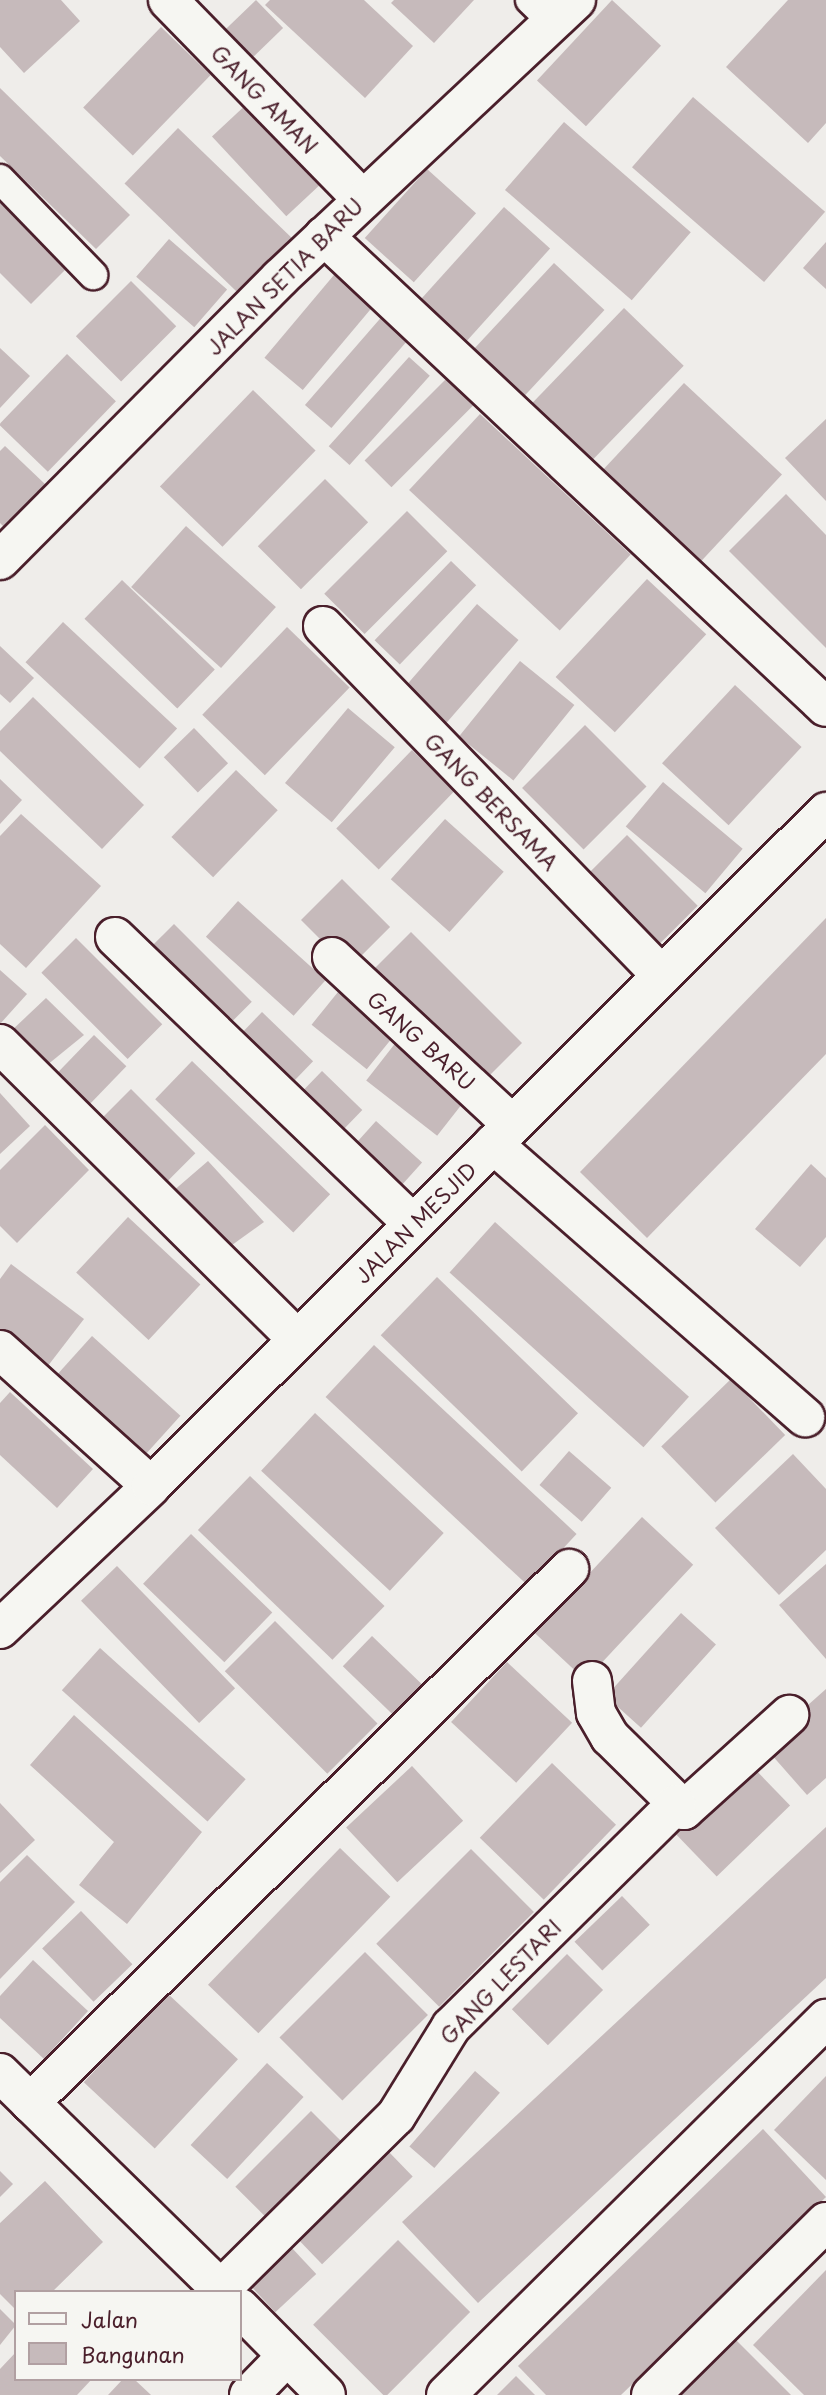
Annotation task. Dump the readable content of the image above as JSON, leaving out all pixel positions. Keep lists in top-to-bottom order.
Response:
{
  "streets": {
    "street": [
      "GANG AMAN",
      "JALAN SETIA BARU",
      "GANG BERSAMA",
      "GANG BARU",
      "JALAN MESJID",
      "GANG LESTARI"
    ]
  },
  "crossings": [
    ["GANG AMAN", "JALAN SETIA BARU"],
    ["GANG BERSAMA", "JALAN MESJID"],
    ["GANG BARU", "JALAN MESJID"]
  ],
  "legend": ["Jalan", "Bangunan"]
}
